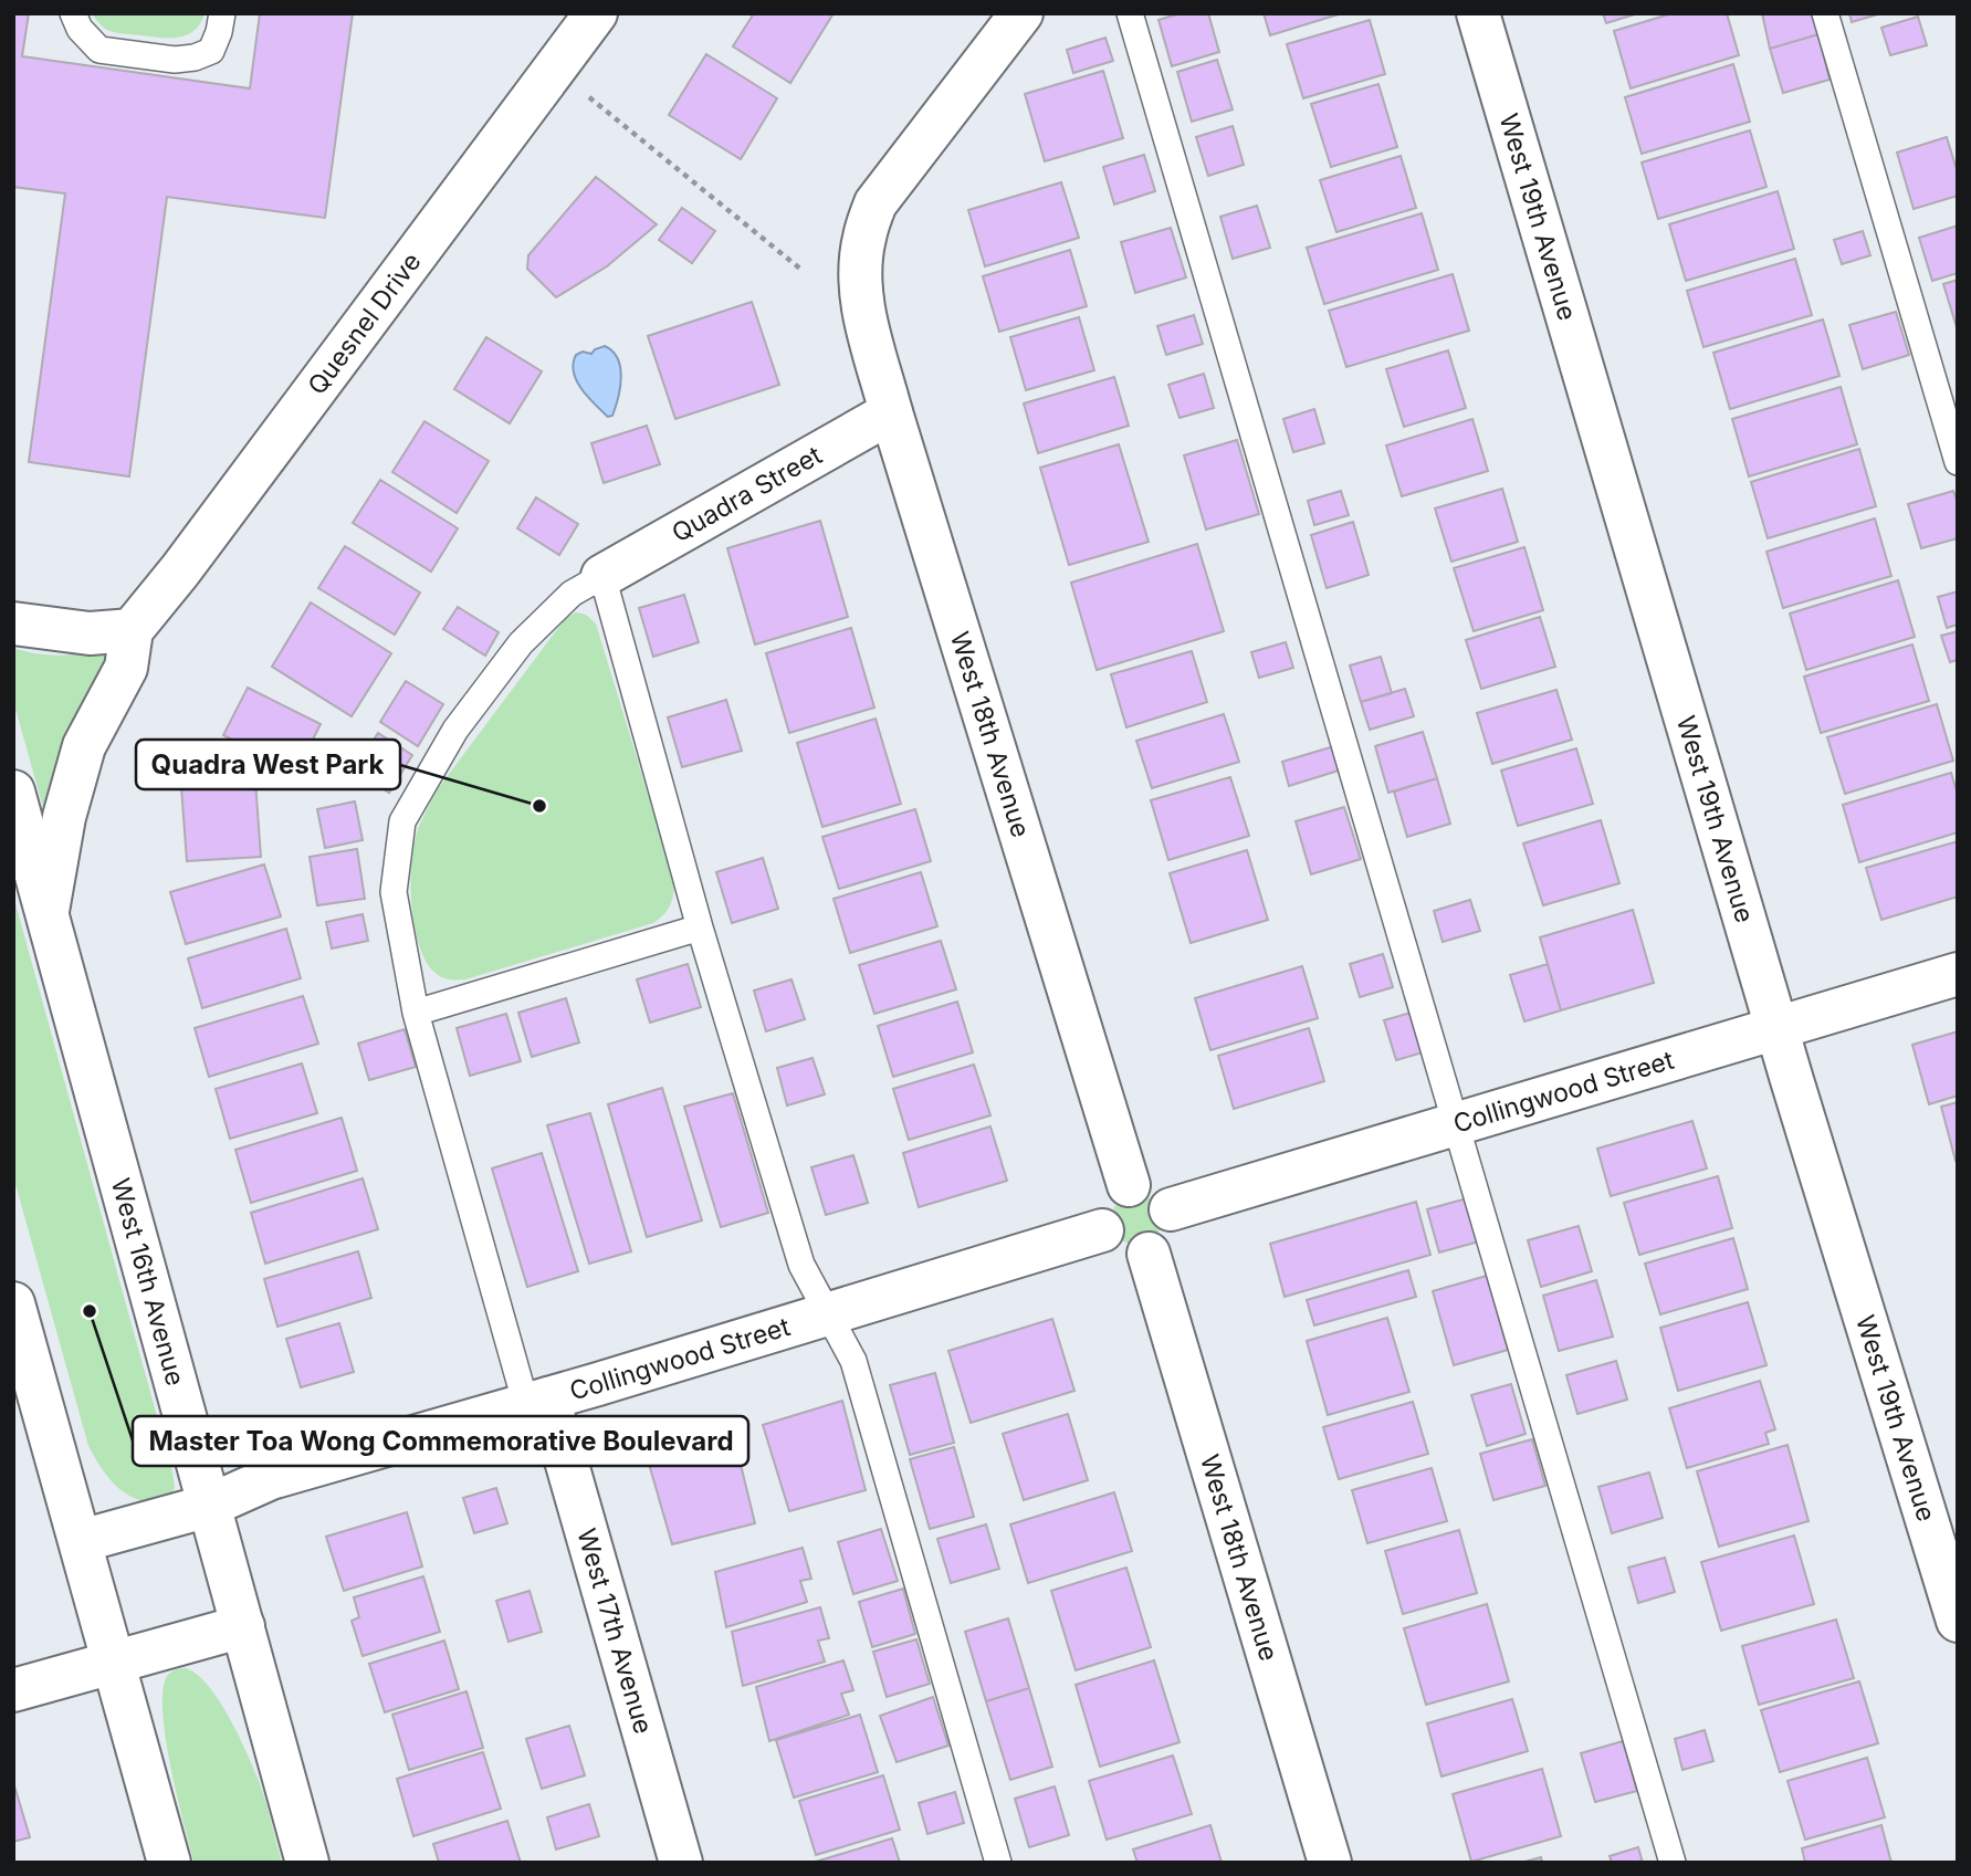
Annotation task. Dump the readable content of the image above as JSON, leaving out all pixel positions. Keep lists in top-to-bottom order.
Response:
{
  "streets": {
    "street": [
      "West 19th Avenue",
      "Quesnel Drive",
      "Quadra Street",
      "West 18th Avenue",
      "Collingwood Street",
      "West 16th Avenue",
      "West 17th Avenue"
    ]
  },
  "crossings": [
    ["West 19th Avenue", "Collingwood Street"],
    ["Quadra Street", "West 18th Avenue"],
    ["West 18th Avenue", "Collingwood Street"],
    ["Collingwood Street", "West 16th Avenue"],
    ["Collingwood Street", "West 17th Avenue"]
  ],
  "places": ["Quadra West Park", "Master Toa Wong Commemorative Boulevard"]
}
